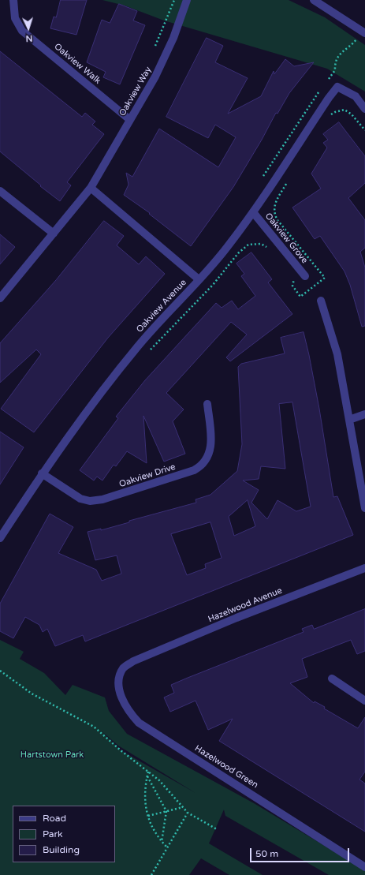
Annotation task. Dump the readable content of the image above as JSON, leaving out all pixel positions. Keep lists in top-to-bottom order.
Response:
{
  "streets": {
    "street": [
      "Oakview Walk",
      "Oakview Way",
      "Oakview Grove",
      "Oakview Avenue",
      "Oakview Drive",
      "Hazelwood Avenue",
      "Hazelwood Green"
    ]
  },
  "crossings": [
    ["Oakview Walk", "Oakview Way"],
    ["Oakview Grove", "Oakview Avenue"],
    ["Oakview Avenue", "Oakview Drive"],
    ["Hazelwood Avenue", "Hazelwood Green"]
  ],
  "parks": ["Hartstown Park"],
  "legend": ["Road", "Park", "Building"],
  "scale_bar": "50 m",
  "north": "bottom"
}
